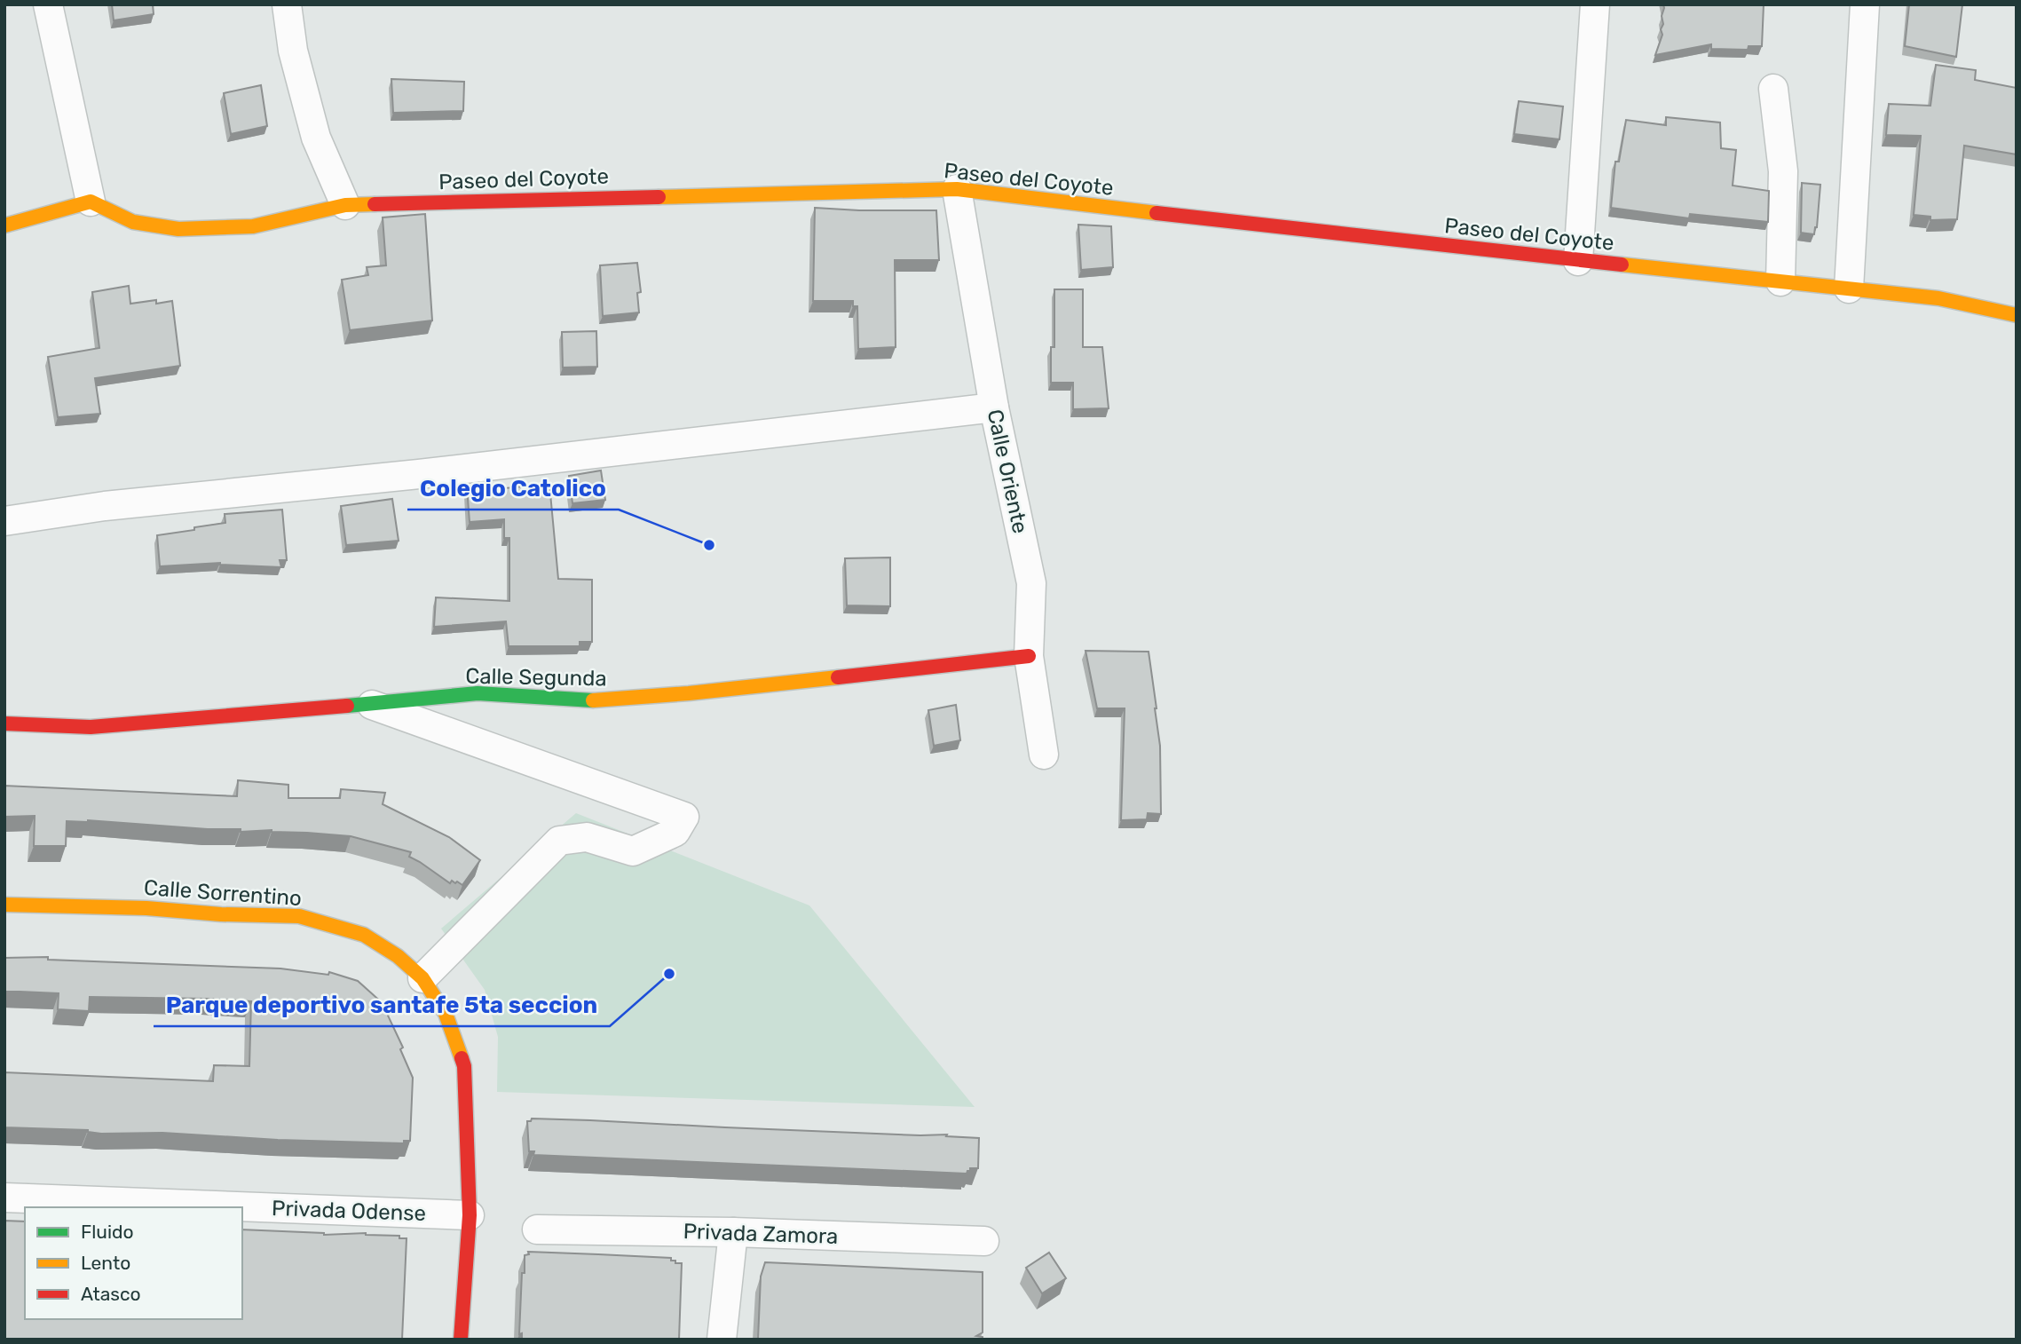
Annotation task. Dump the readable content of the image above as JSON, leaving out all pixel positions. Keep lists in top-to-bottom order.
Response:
{
  "streets": {
    "street": [
      "Paseo del Coyote",
      "Calle Oriente",
      "Calle Segunda",
      "Calle Sorrentino",
      "Privada Odense",
      "Privada Zamora"
    ]
  },
  "crossings": [
    ["Paseo del Coyote", "Calle Oriente"],
    ["Calle Oriente", "Calle Segunda"],
    ["Calle Sorrentino", "Privada Odense"]
  ],
  "places": ["Colegio Catolico", "Parque deportivo santafe 5ta seccion"],
  "legend": ["Fluido", "Lento", "Atasco"]
}
